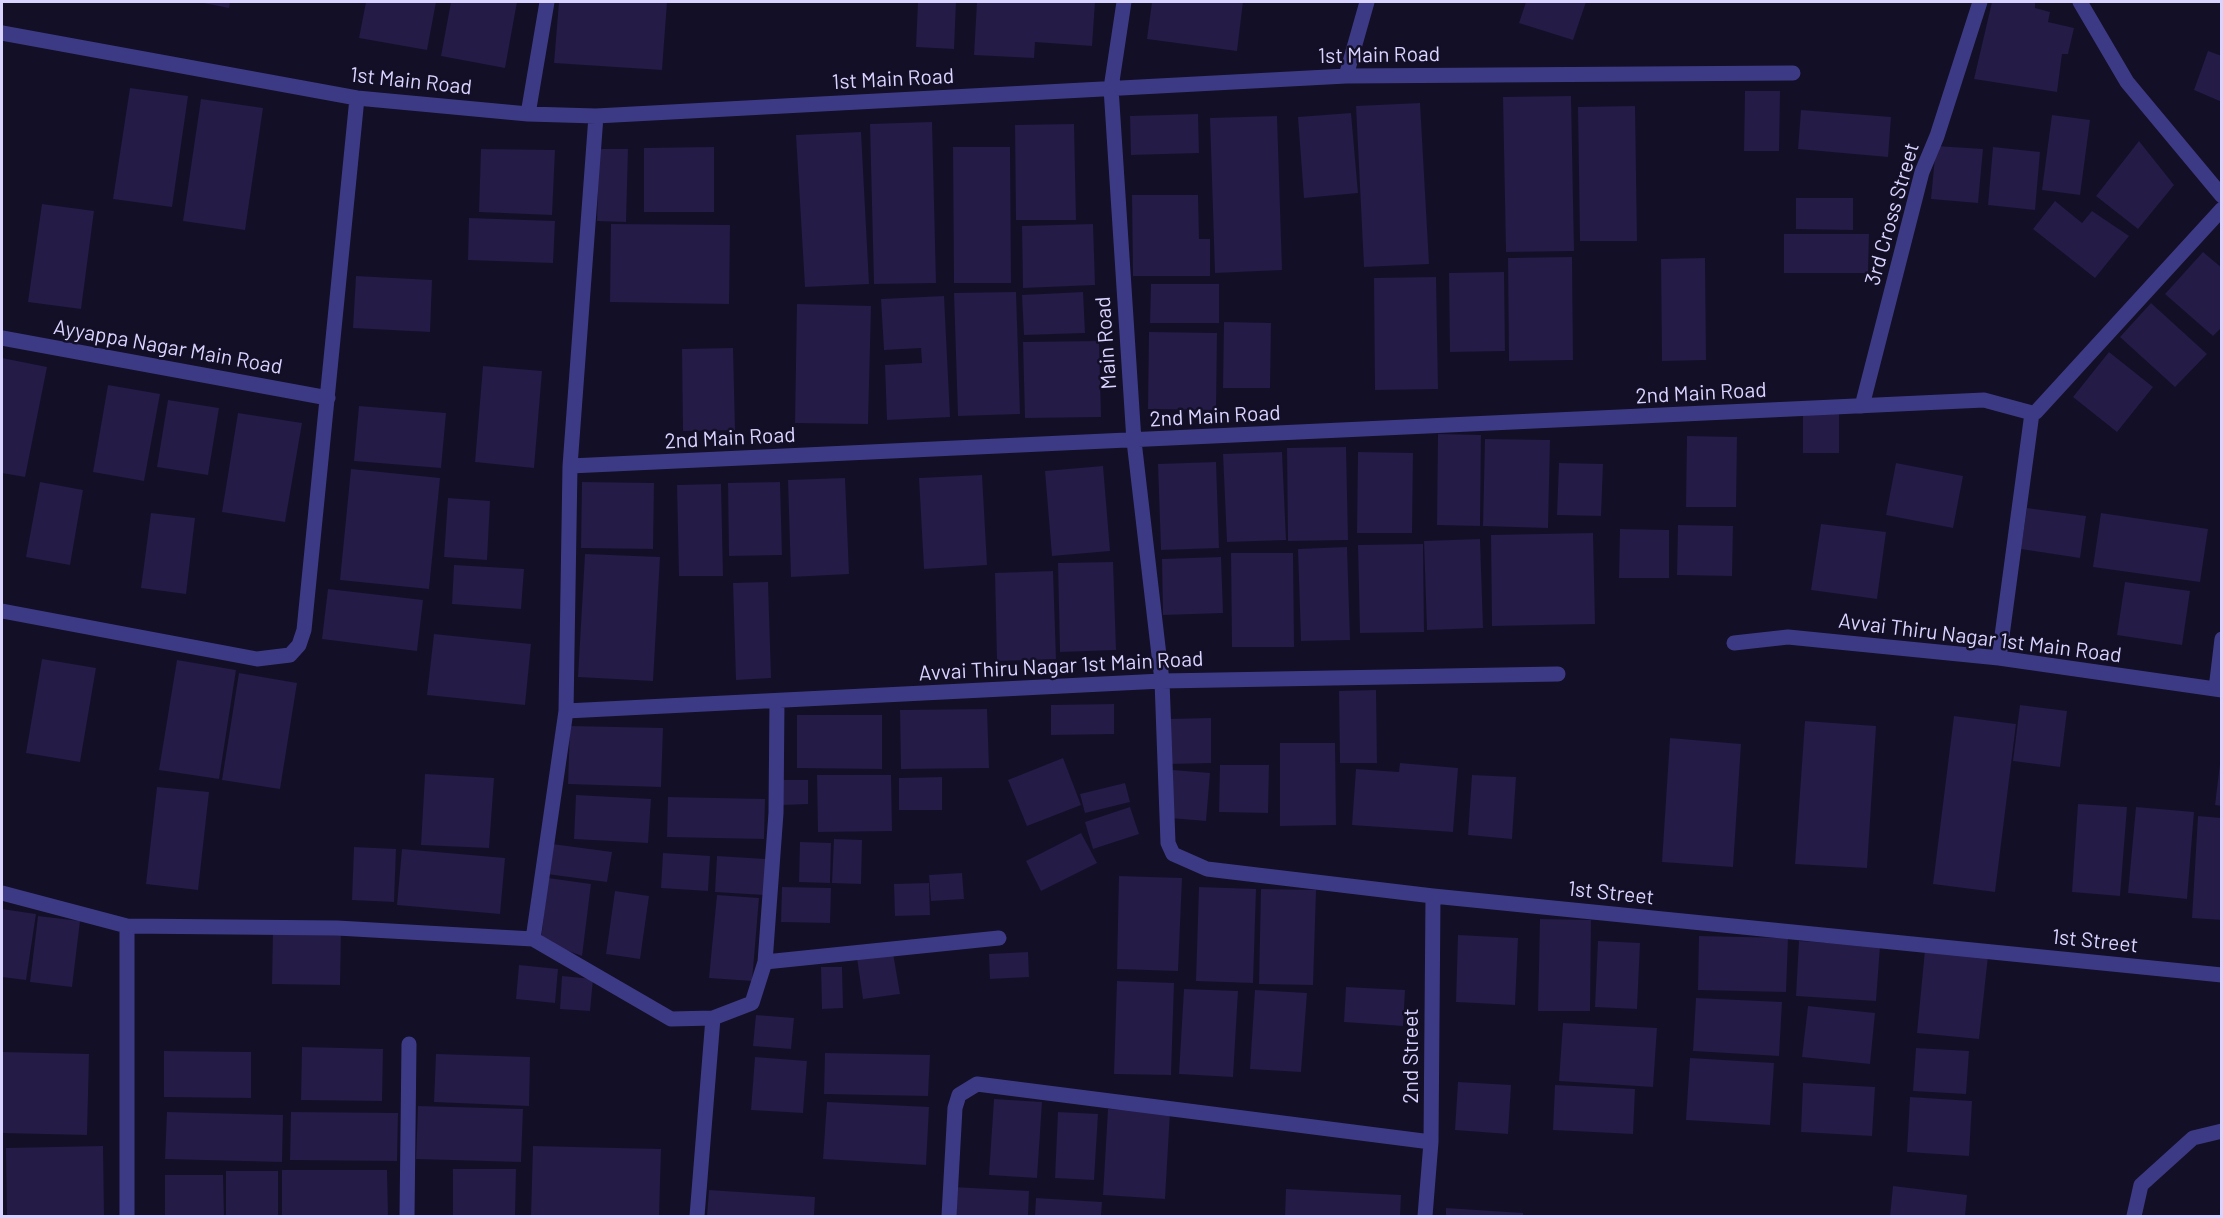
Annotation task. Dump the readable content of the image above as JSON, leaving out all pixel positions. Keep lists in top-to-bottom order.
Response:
{
  "streets": {
    "street": [
      "1st Main Road",
      "3rd Cross Street",
      "Main Road",
      "Ayyappa Nagar Main Road",
      "2nd Main Road",
      "Avvai Thiru Nagar 1st Main Road",
      "1st Street",
      "2nd Street"
    ]
  },
  "crossings": [
    ["1st Main Road", "Main Road"],
    ["3rd Cross Street", "2nd Main Road"],
    ["Main Road", "2nd Main Road"],
    ["Main Road", "Avvai Thiru Nagar 1st Main Road"],
    ["Main Road", "1st Street"],
    ["Avvai Thiru Nagar 1st Main Road", "1st Street"],
    ["1st Street", "2nd Street"]
  ]
}
